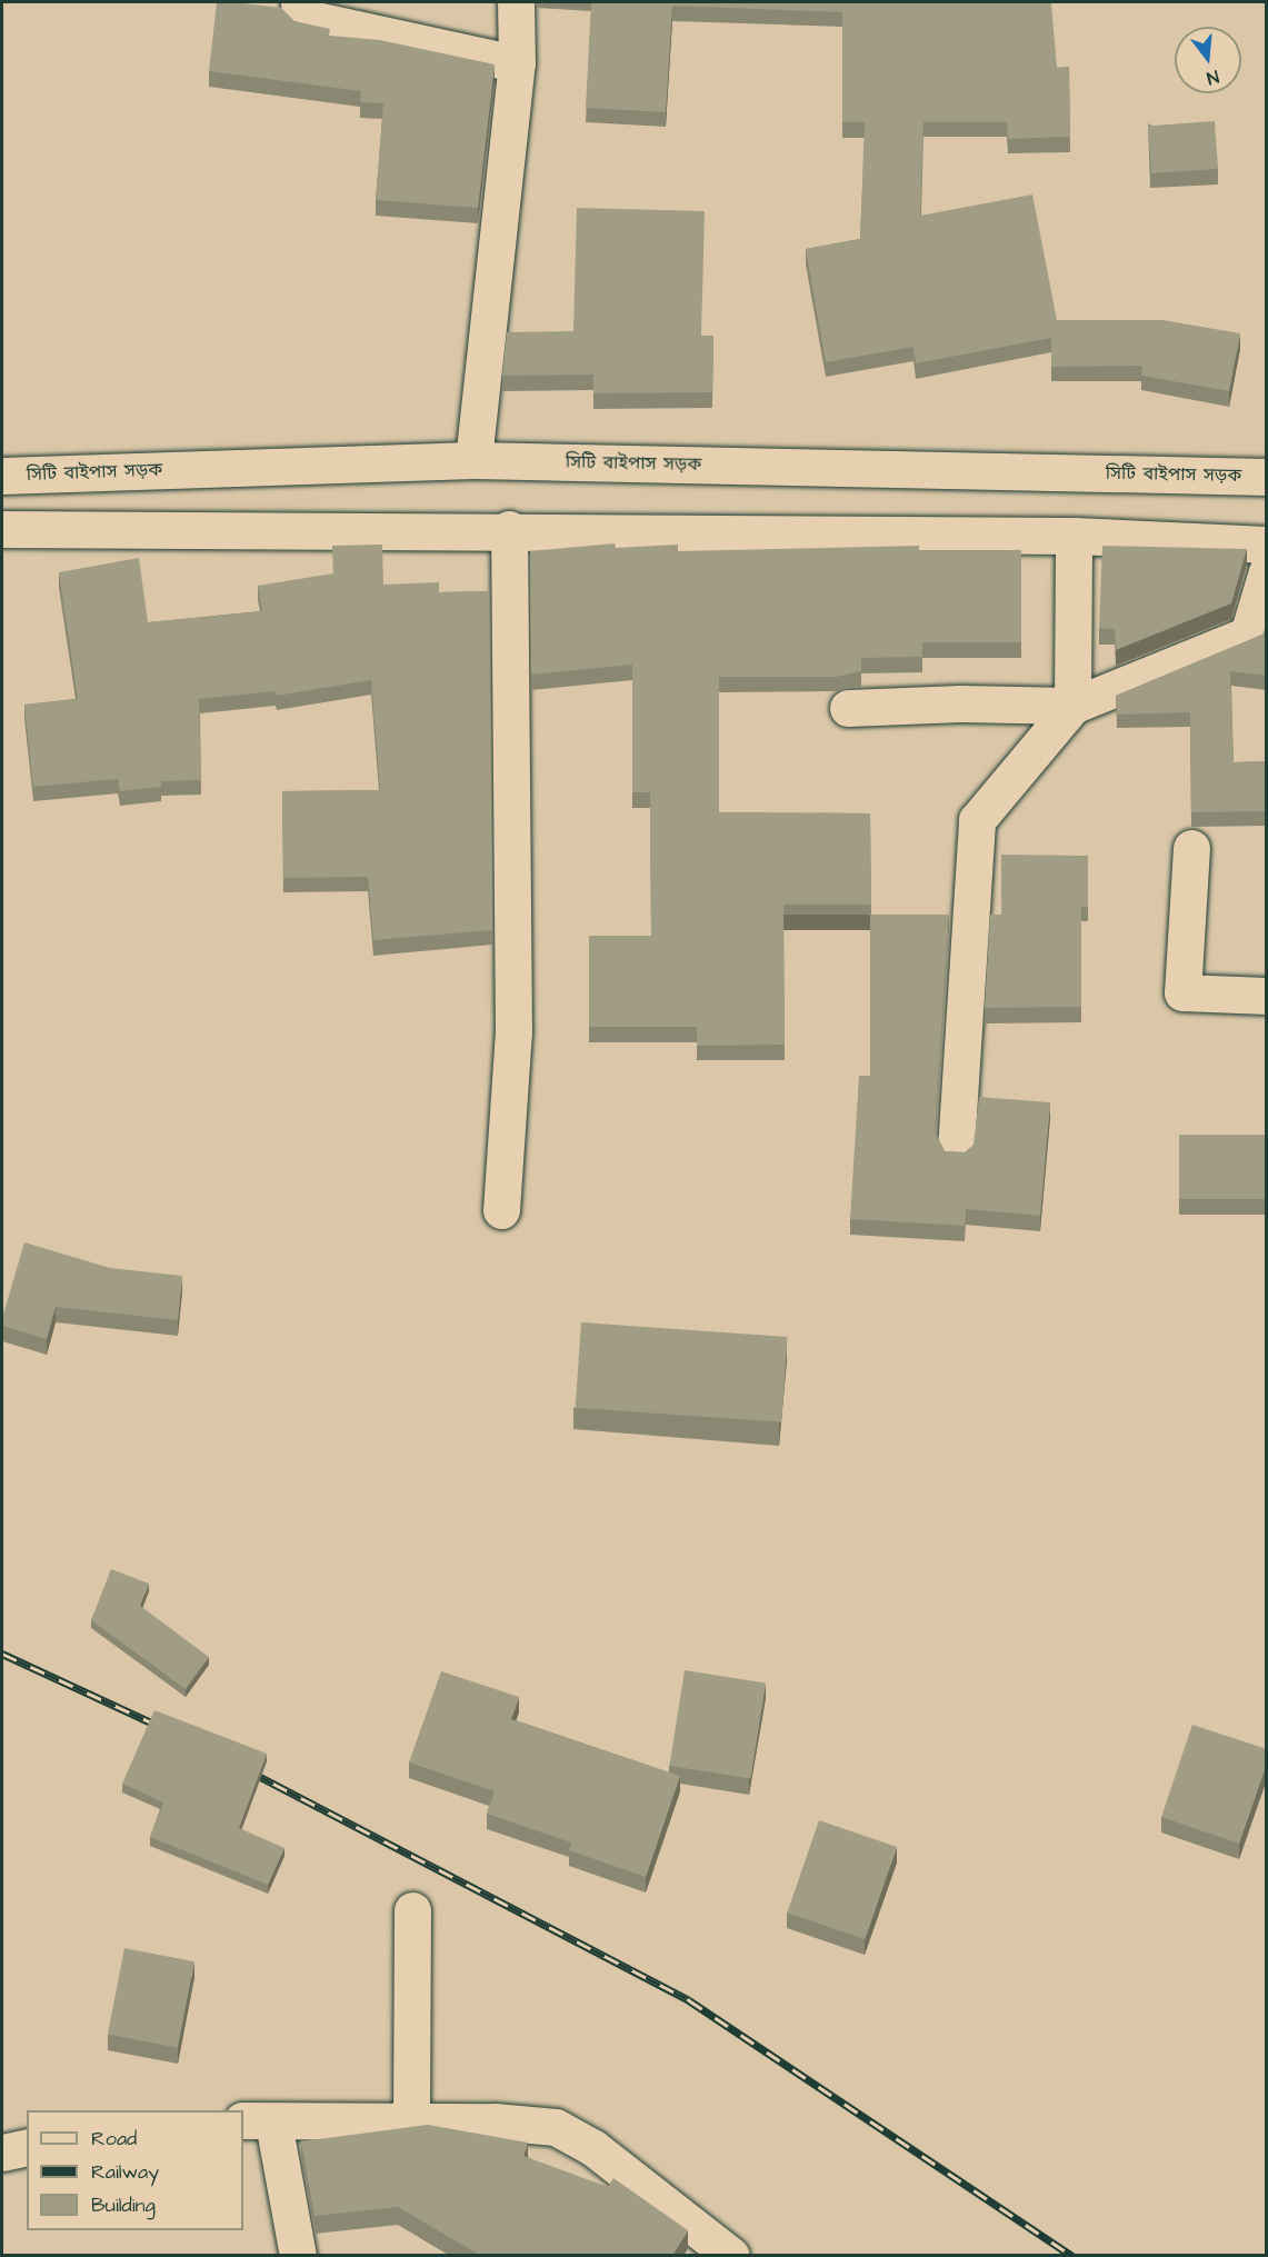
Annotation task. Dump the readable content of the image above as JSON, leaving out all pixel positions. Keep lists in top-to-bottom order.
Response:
{
  "streets": {
    "street": ["সিটি বাইপাস সড়ক"]
  },
  "legend": ["Road", "Railway", "Building"],
  "north": "bottom"
}
